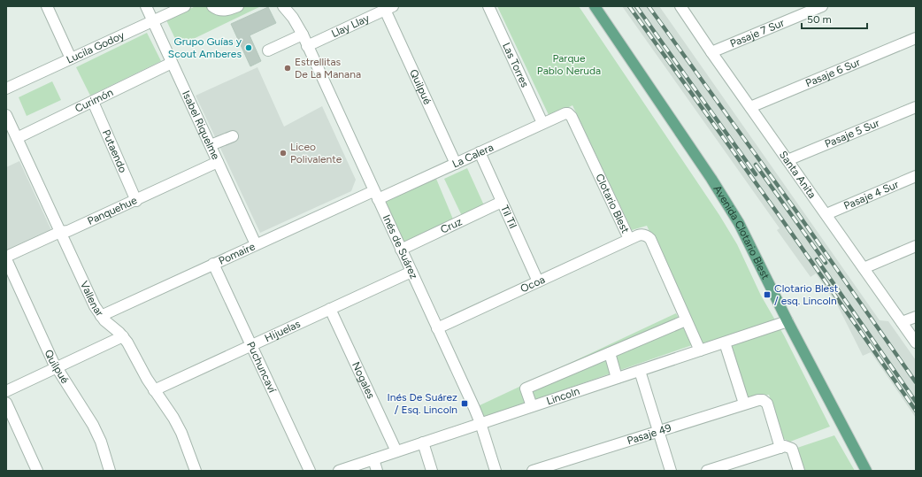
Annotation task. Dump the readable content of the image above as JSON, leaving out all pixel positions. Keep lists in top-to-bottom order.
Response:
{
  "streets": {
    "main road": ["Avenida Clotario Blest"],
    "street": [
      "Llay Llay",
      "Pasaje 7 Sur",
      "Lucila Godoy",
      "Las Torres",
      "Pasaje 6 Sur",
      "Quilpué",
      "Curimón",
      "Isabel Riquelme",
      "Pasaje 5 Sur",
      "Putaendo",
      "La Calera",
      "Santa Anita",
      "Pasaje 4 Sur",
      "Clotario Blest",
      "Panquehue",
      "Til Til",
      "Cruz",
      "Inés de Suárez",
      "Pomaire",
      "Ocoa",
      "Vallenar",
      "Hijuelas",
      "Puchuncaví",
      "Nogales",
      "Lincoln",
      "Pasaje 49"
    ]
  },
  "crossings": [
    ["Llay Llay", "Quilpué"],
    ["Llay Llay", "Inés de Suárez"],
    ["Pasaje 7 Sur", "Santa Anita"],
    ["Lucila Godoy", "Isabel Riquelme"],
    ["Las Torres", "La Calera"],
    ["Pasaje 6 Sur", "Santa Anita"],
    ["Quilpué", "La Calera"],
    ["Curimón", "Isabel Riquelme"],
    ["Curimón", "Putaendo"],
    ["Curimón", "Vallenar"],
    ["Isabel Riquelme", "Panquehue"],
    ["Isabel Riquelme", "Pomaire"],
    ["Pasaje 5 Sur", "Santa Anita"],
    ["Putaendo", "Panquehue"],
    ["La Calera", "Clotario Blest"],
    ["La Calera", "Til Til"],
    ["La Calera", "Inés de Suárez"],
    ["La Calera", "Pomaire"],
    ["Santa Anita", "Pasaje 4 Sur"],
    ["Clotario Blest", "Ocoa"],
    ["Clotario Blest", "Lincoln"],
    ["Panquehue", "Vallenar"],
    ["Til Til", "Cruz"],
    ["Til Til", "Ocoa"],
    ["Cruz", "Inés de Suárez"],
    ["Avenida Clotario Blest", "Lincoln"],
    ["Inés de Suárez", "Pomaire"],
    ["Inés de Suárez", "Ocoa"],
    ["Inés de Suárez", "Hijuelas"],
    ["Inés de Suárez", "Lincoln"],
    ["Pomaire", "Vallenar"],
    ["Pomaire", "Puchuncaví"],
    ["Vallenar", "Hijuelas"],
    ["Hijuelas", "Puchuncaví"],
    ["Hijuelas", "Nogales"],
    ["Nogales", "Lincoln"]
  ],
  "parks": ["Parque Pablo Neruda"],
  "places": {
    "other": ["Grupo Guías y Scout Amberes", "Estrellitas De La Manana", "Liceo Polivalente"],
    "transit": ["Clotario Blest / esq. Lincoln", "Inés De Suárez / Esq. Lincoln"]
  },
  "scale_bar": "50 m"
}
